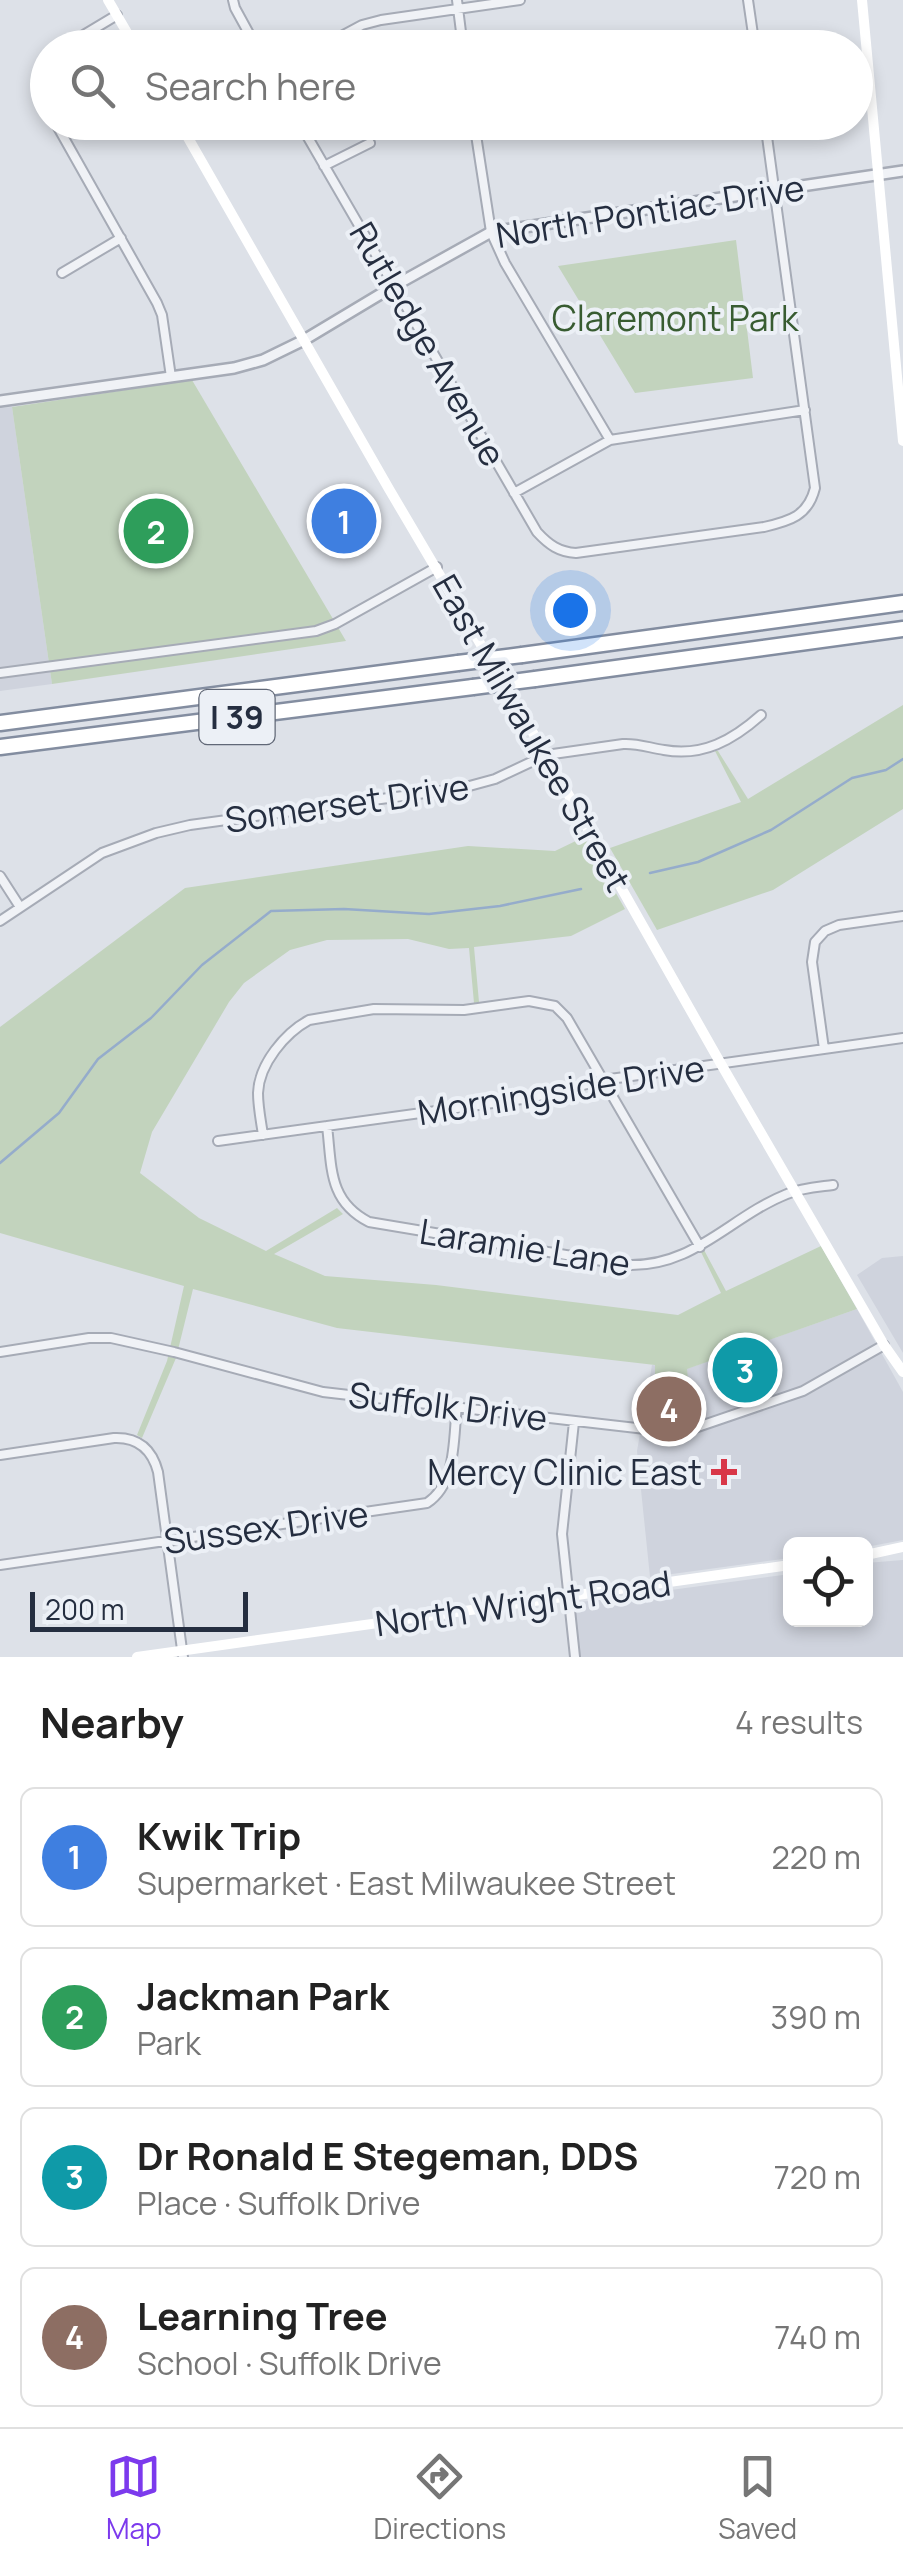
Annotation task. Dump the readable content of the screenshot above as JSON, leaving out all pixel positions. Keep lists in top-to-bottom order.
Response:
{
  "streets": {
    "highway": ["I 39"],
    "main road": ["East Milwaukee Street", "North Wright Road"],
    "street": [
      "North Pontiac Drive",
      "Rutledge Avenue",
      "Somerset Drive",
      "Morningside Drive",
      "Laramie Lane",
      "Suffolk Drive",
      "Sussex Drive"
    ]
  },
  "crossings": [
    ["North Pontiac Drive", "Rutledge Avenue"],
    ["North Pontiac Drive", "East Milwaukee Street"],
    ["East Milwaukee Street", "Somerset Drive"],
    ["East Milwaukee Street", "Morningside Drive"],
    ["East Milwaukee Street", "Laramie Lane"],
    ["East Milwaukee Street", "Suffolk Drive"],
    ["Morningside Drive", "Laramie Lane"],
    ["Suffolk Drive", "Sussex Drive"]
  ],
  "parks": ["Claremont Park"],
  "places": {
    "health": ["Mercy Clinic East"]
  },
  "scale_bar": "200 m",
  "page": {
    "search": "Search here",
    "pins": [
      "1",
      "2",
      "3",
      "4"
    ],
    "scale": "200 m",
    "heading": ["Nearby", "4 results"],
    "list": [
      {
        "mark": "1",
        "name": "Kwik Trip",
        "note": "Supermarket · East Milwaukee Street",
        "value": "220 m"
      },
      {
        "mark": "2",
        "name": "Jackman Park",
        "note": "Park",
        "value": "390 m"
      },
      {
        "mark": "3",
        "name": "Dr Ronald E Stegeman, DDS",
        "note": "Place · Suffolk Drive",
        "value": "720 m"
      },
      {
        "mark": "4",
        "name": "Learning Tree",
        "note": "School · Suffolk Drive",
        "value": "740 m"
      }
    ],
    "nav": ["Map", "Directions", "Saved"]
  }
}
